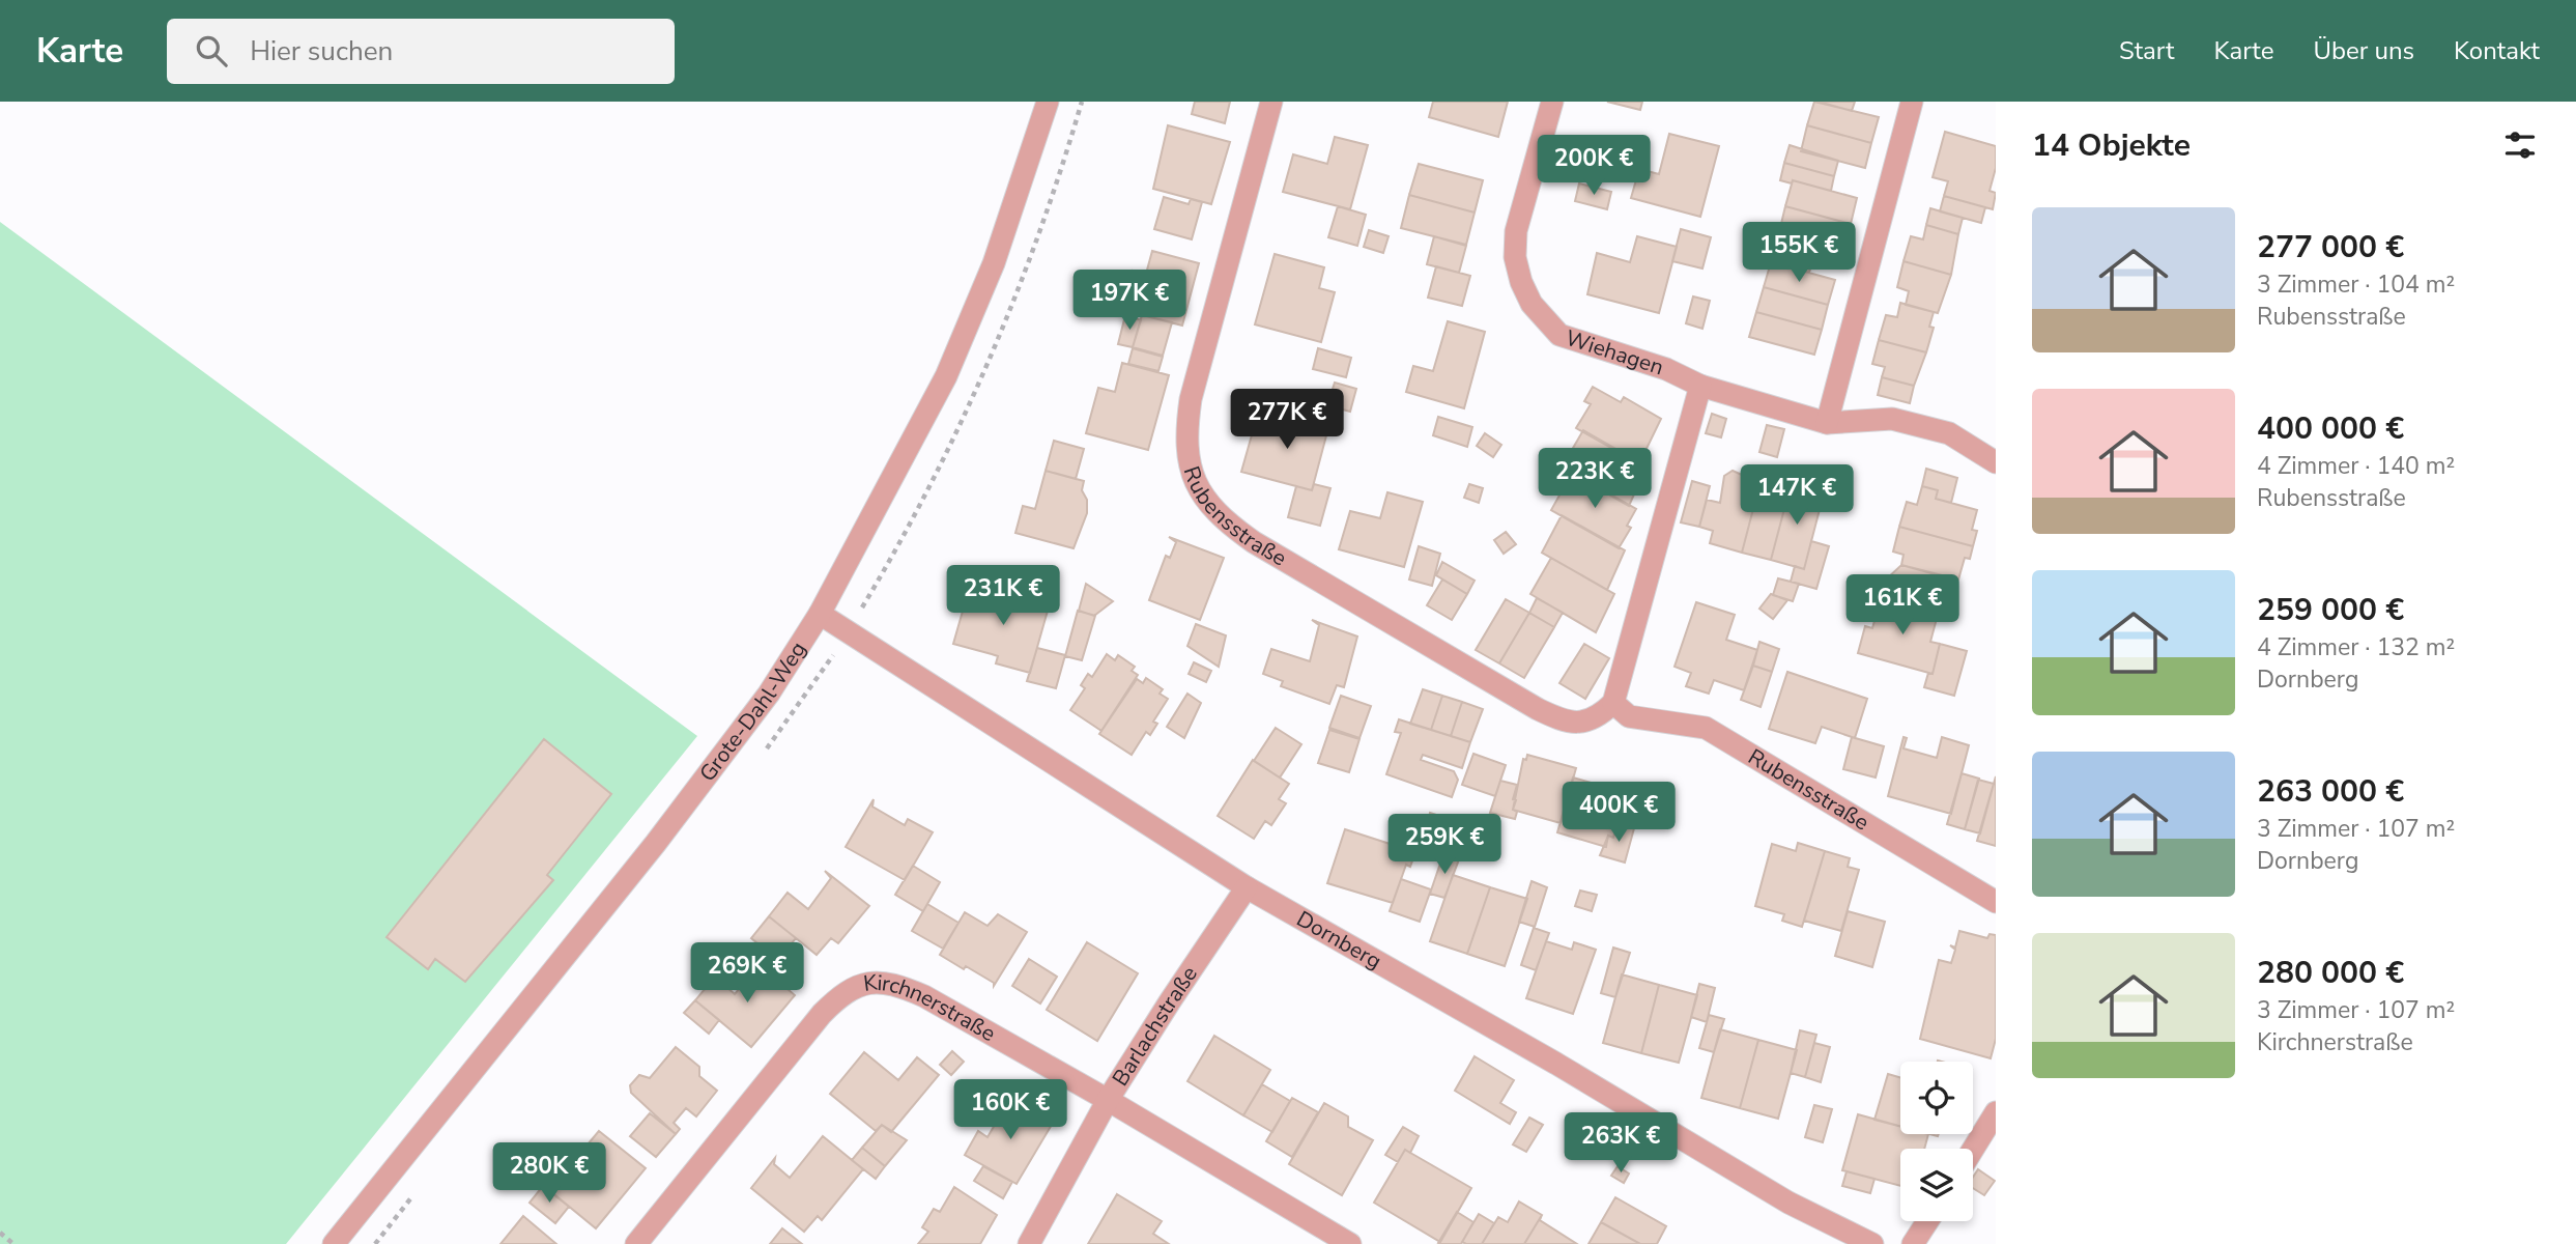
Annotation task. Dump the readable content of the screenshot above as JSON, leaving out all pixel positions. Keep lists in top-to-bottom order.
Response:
{
  "streets": {
    "street": [
      "Wiehagen",
      "Rubensstraße",
      "Grote-Dahl-Weg",
      "Dornberg",
      "Kirchnerstraße",
      "Barlachstraße"
    ]
  },
  "crossings": [
    ["Grote-Dahl-Weg", "Dornberg"],
    ["Dornberg", "Barlachstraße"],
    ["Kirchnerstraße", "Barlachstraße"]
  ],
  "page": {
    "header": "Karte",
    "search": "Hier suchen",
    "nav": [
      "Start",
      "Karte",
      "Über uns",
      "Kontakt"
    ],
    "heading": "14 Objekte",
    "price": [
      "200K €",
      "155K €",
      "197K €",
      "277K €",
      "223K €",
      "147K €",
      "231K €",
      "161K €",
      "400K €",
      "259K €",
      "269K €",
      "160K €",
      "263K €",
      "280K €"
    ],
    "list": [
      {
        "name": "277 000 €",
        "note": "3 Zimmer · 104 m² · Rubensstraße"
      },
      {
        "name": "400 000 €",
        "note": "4 Zimmer · 140 m² · Rubensstraße"
      },
      {
        "name": "259 000 €",
        "note": "4 Zimmer · 132 m² · Dornberg"
      },
      {
        "name": "263 000 €",
        "note": "3 Zimmer · 107 m² · Dornberg"
      },
      {
        "name": "280 000 €",
        "note": "3 Zimmer · 107 m² · Kirchnerstraße"
      }
    ]
  }
}
